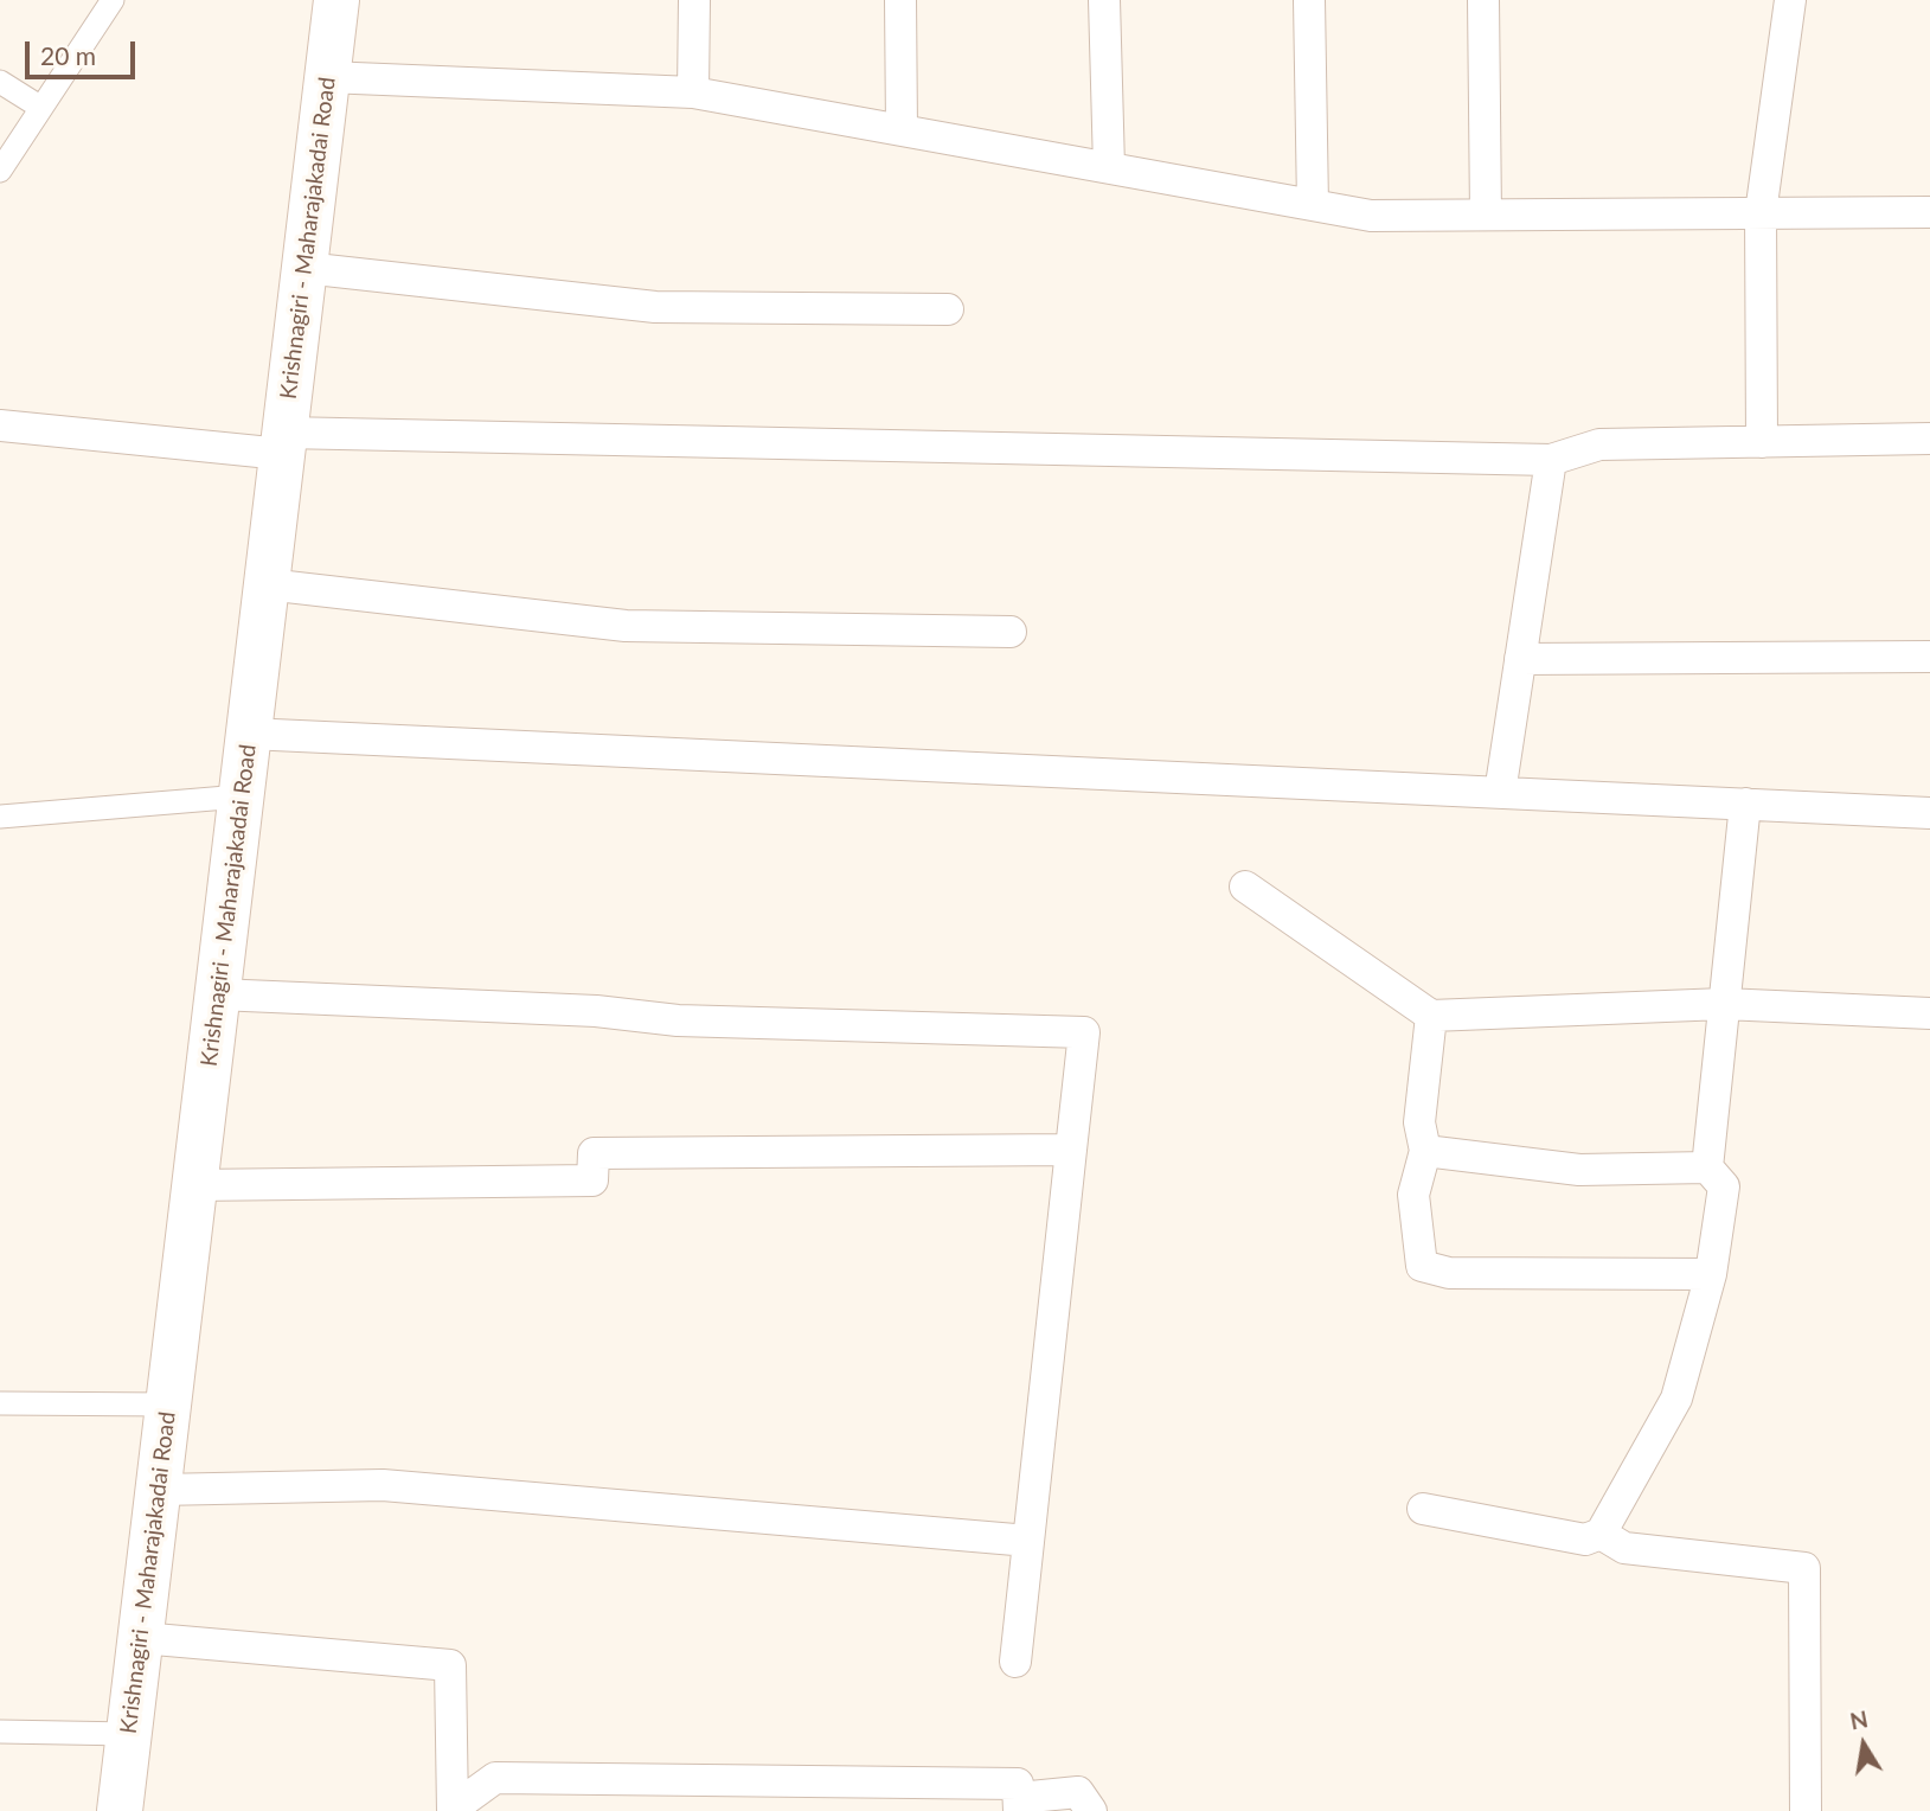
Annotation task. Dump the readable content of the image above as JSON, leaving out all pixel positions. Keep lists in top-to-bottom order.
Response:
{
  "streets": {
    "main road": ["Krishnagiri - Maharajakadai Road"]
  },
  "scale_bar": "20 m",
  "north": "top"
}
